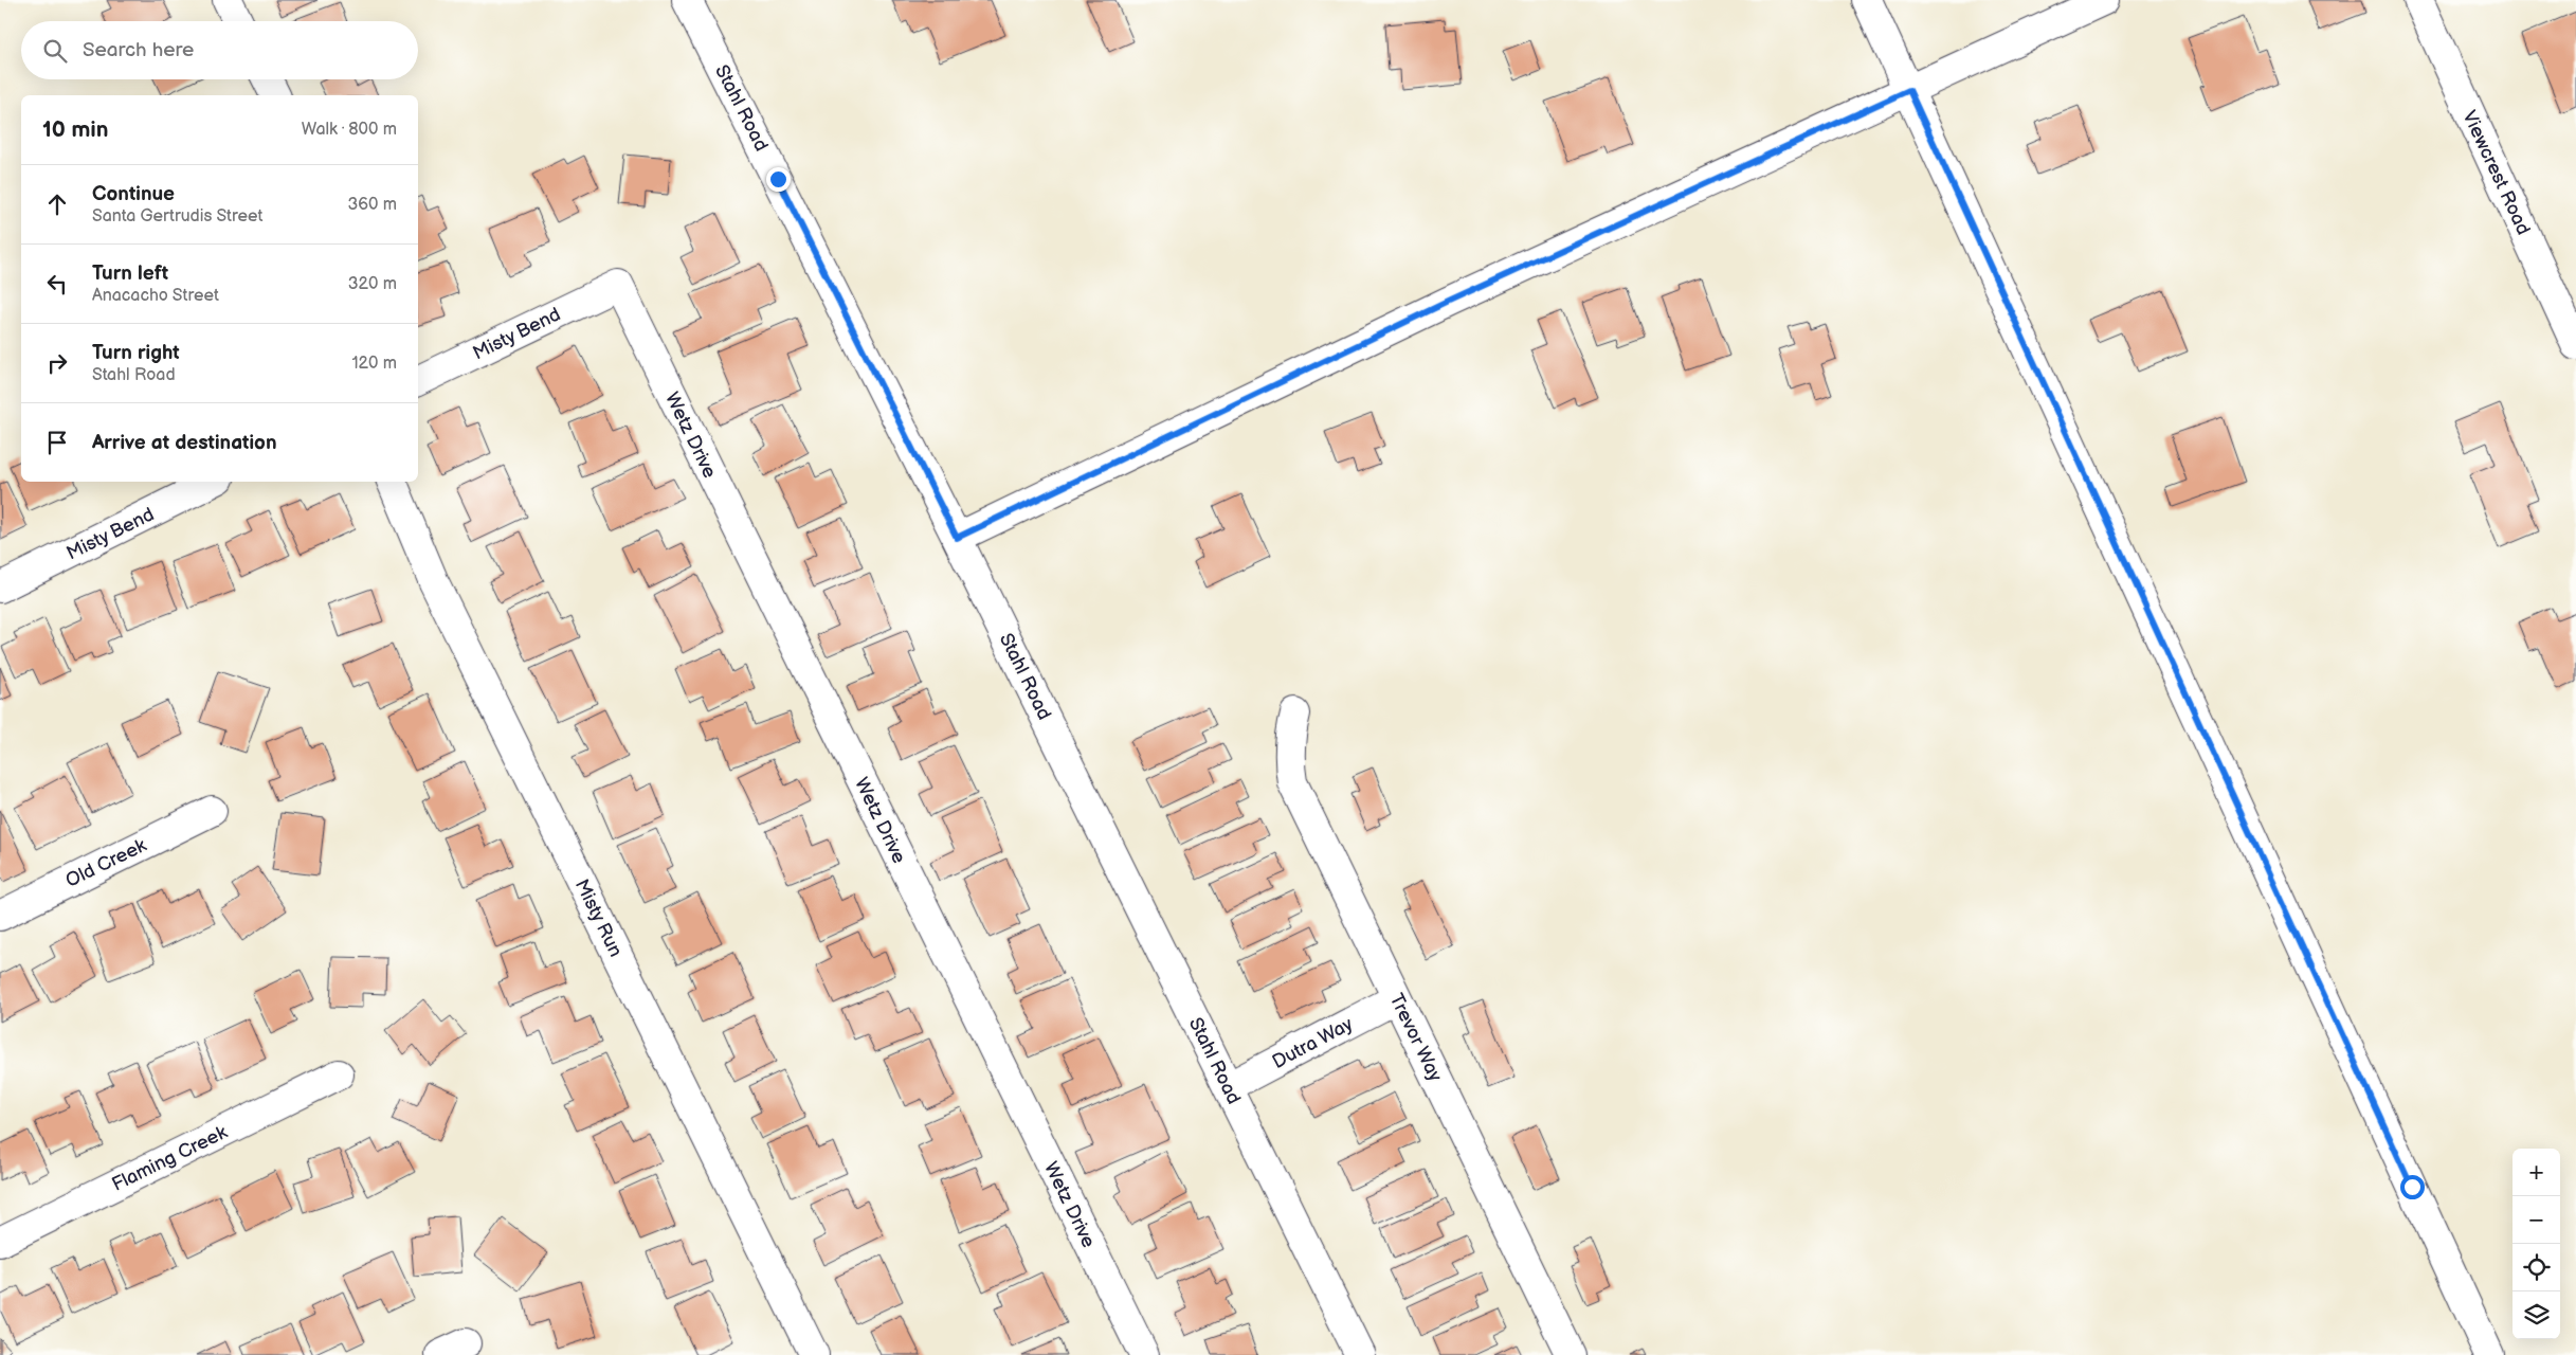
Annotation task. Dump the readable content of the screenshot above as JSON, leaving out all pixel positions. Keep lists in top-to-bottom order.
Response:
{
  "streets": {
    "street": [
      "Stahl Road",
      "Viewcrest Road",
      "Misty Bend",
      "Wetz Drive",
      "Old Creek",
      "Misty Run",
      "Trevor Way",
      "Dutra Way",
      "Flaming Creek"
    ]
  },
  "crossings": [
    ["Stahl Road", "Dutra Way"],
    ["Misty Bend", "Wetz Drive"],
    ["Trevor Way", "Dutra Way"]
  ],
  "page": {
    "search": "Search here",
    "heading": ["10 min", "Walk · 800 m"],
    "list": [
      ["Continue", "Santa Gertrudis Street", "360 m"],
      ["Turn left", "Anacacho Street", "320 m"],
      ["Turn right", "Stahl Road", "120 m"],
      "Arrive at destination"
    ],
    "map_buttons": ["+", "−"]
  }
}
